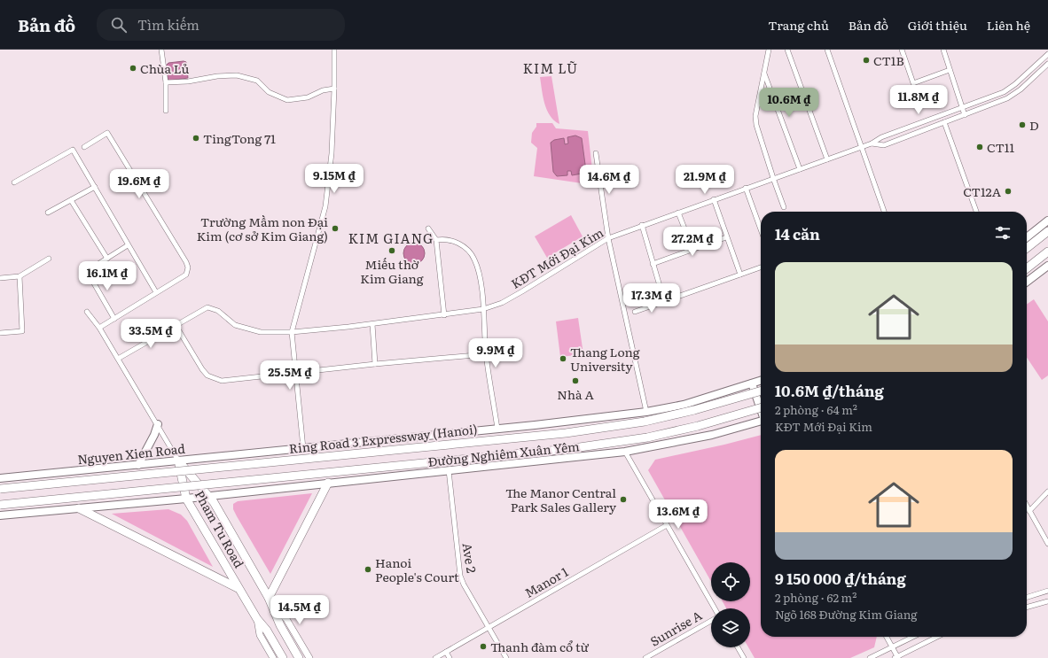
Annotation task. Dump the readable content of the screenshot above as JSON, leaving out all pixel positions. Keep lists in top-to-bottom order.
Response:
{
  "streets": {
    "highway": ["Ring Road 3 Expressway (Hanoi)", "Pham Tu Road"],
    "main road": ["Nguyen Xien Road", "Đường Nghiêm Xuân Yêm"],
    "street": [
      "KĐT Mới Đại Kim",
      "Ave 2",
      "Manor 1",
      "Sunrise A"
    ]
  },
  "crossings": [
    ["Nguyen Xien Road", "Đường Nghiêm Xuân Yêm"],
    ["Nguyen Xien Road", "Pham Tu Road"],
    ["Đường Nghiêm Xuân Yêm", "Pham Tu Road"],
    ["Đường Nghiêm Xuân Yêm", "Ave 2"],
    ["Ave 2", "Manor 1"]
  ],
  "districts": ["KIM LŨ", "KIM GIANG"],
  "places": [
    "CT1B",
    "Chùa Lủ",
    "D",
    "TingTong 71",
    "CT11",
    "CT12A",
    "Trường Mầm non Đại Kim (cơ sở Kim Giang)",
    "Miếu thờ Kim Giang",
    "Thang Long University",
    "Nhà A",
    "The Manor Central Park Sales Gallery",
    "Hanoi People's Court",
    "Thanh đàm cổ từ"
  ],
  "page": {
    "header": "Bản đồ",
    "search": "Tìm kiếm",
    "nav": [
      "Trang chủ",
      "Bản đồ",
      "Giới thiệu",
      "Liên hệ"
    ],
    "price": [
      "11.8M ₫",
      "10.6M ₫",
      "9.15M ₫",
      "14.6M ₫",
      "21.9M ₫",
      "19.6M ₫",
      "27.2M ₫",
      "16.1M ₫",
      "17.3M ₫",
      "33.5M ₫",
      "9.9M ₫",
      "25.5M ₫",
      "13.6M ₫",
      "14.5M ₫"
    ],
    "heading": "14 căn",
    "list": [
      {
        "name": "10.6M ₫/tháng",
        "note": "2 phòng · 64 m² · KĐT Mới Đại Kim"
      },
      {
        "name": "9 150 000 ₫/tháng",
        "note": "2 phòng · 62 m² · Ngõ 168 Đường Kim Giang"
      }
    ]
  }
}
